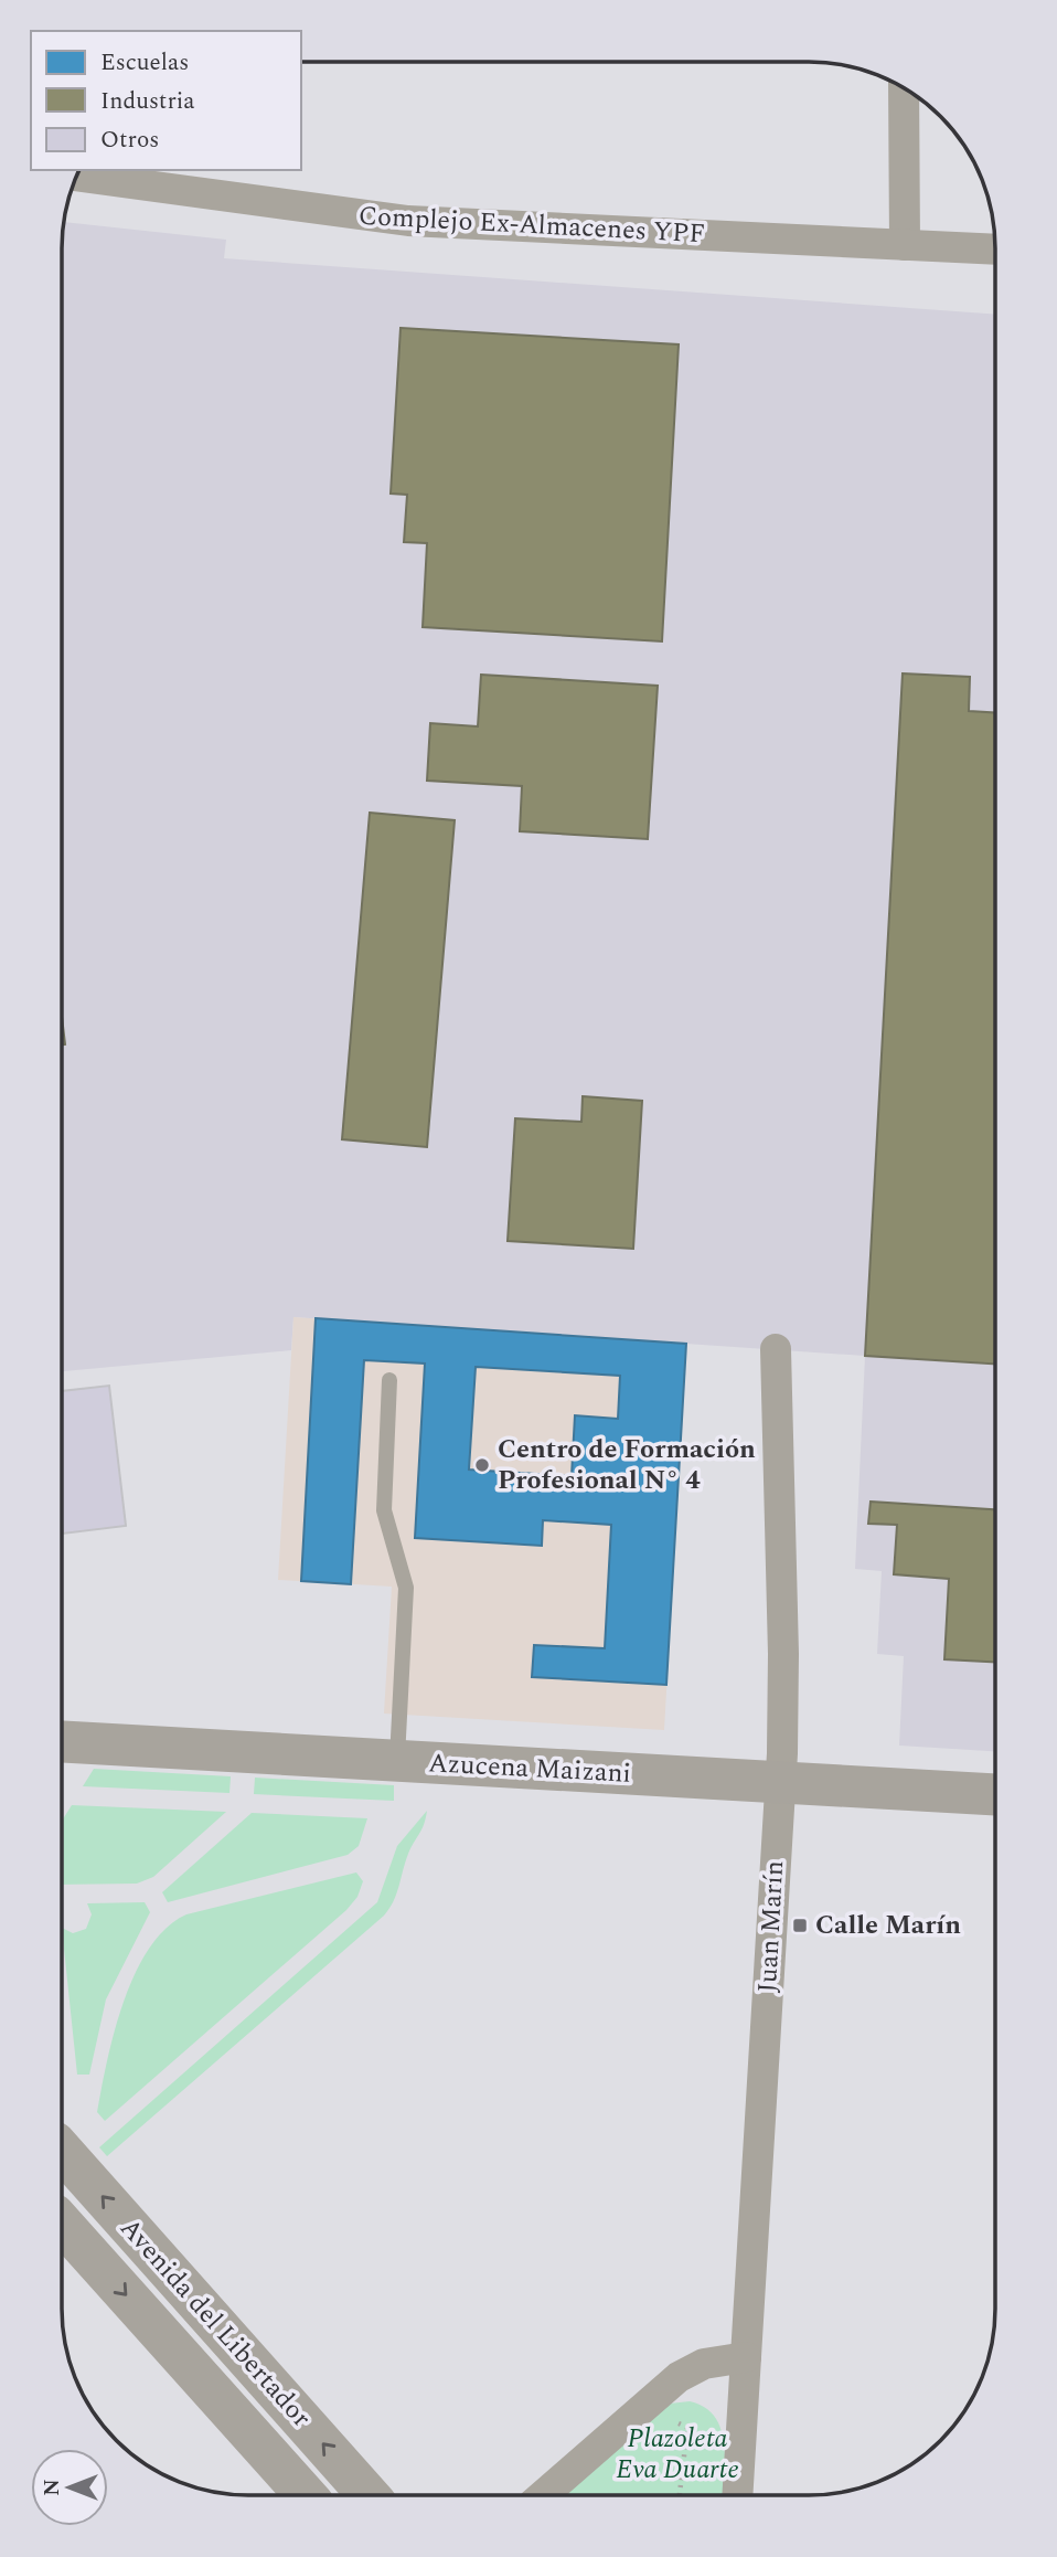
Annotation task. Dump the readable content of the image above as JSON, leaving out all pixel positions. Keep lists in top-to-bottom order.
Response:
{
  "streets": {
    "main road": ["Azucena Maizani", "Avenida del Libertador"],
    "street": ["Complejo Ex-Almacenes YPF", "Juan Marín"]
  },
  "crossings": [
    ["Azucena Maizani", "Juan Marín"]
  ],
  "parks": ["Plazoleta Eva Duarte"],
  "places": {
    "other": ["Centro de Formación Profesional N° 4"],
    "transit": ["Calle Marín"]
  },
  "legend": ["Escuelas", "Industria", "Otros"],
  "north": "left"
}
